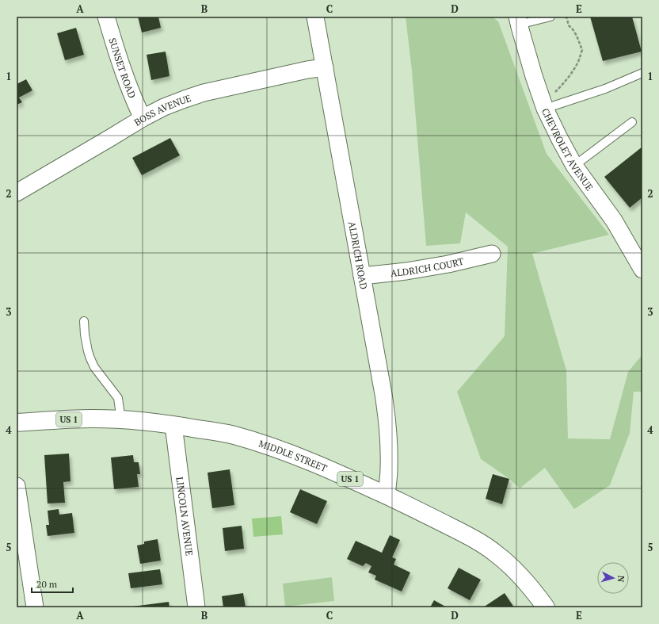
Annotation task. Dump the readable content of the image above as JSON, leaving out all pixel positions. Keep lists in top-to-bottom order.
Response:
{
  "streets": {
    "main road": ["US 1", "MIDDLE STREET"],
    "street": [
      "SUNSET ROAD",
      "BOSS AVENUE",
      "CHEVROLET AVENUE",
      "ALDRICH ROAD",
      "ALDRICH COURT",
      "LINCOLN AVENUE"
    ]
  },
  "crossings": [
    ["SUNSET ROAD", "BOSS AVENUE"],
    ["BOSS AVENUE", "ALDRICH ROAD"],
    ["ALDRICH ROAD", "ALDRICH COURT"],
    ["ALDRICH ROAD", "MIDDLE STREET"],
    ["MIDDLE STREET", "LINCOLN AVENUE"]
  ],
  "scale_bar": "20 m",
  "north": "right",
  "grid": {
    "columns": [
      "A",
      "B",
      "C",
      "D",
      "E"
    ],
    "rows": [
      "1",
      "2",
      "3",
      "4",
      "5"
    ]
  }
}
